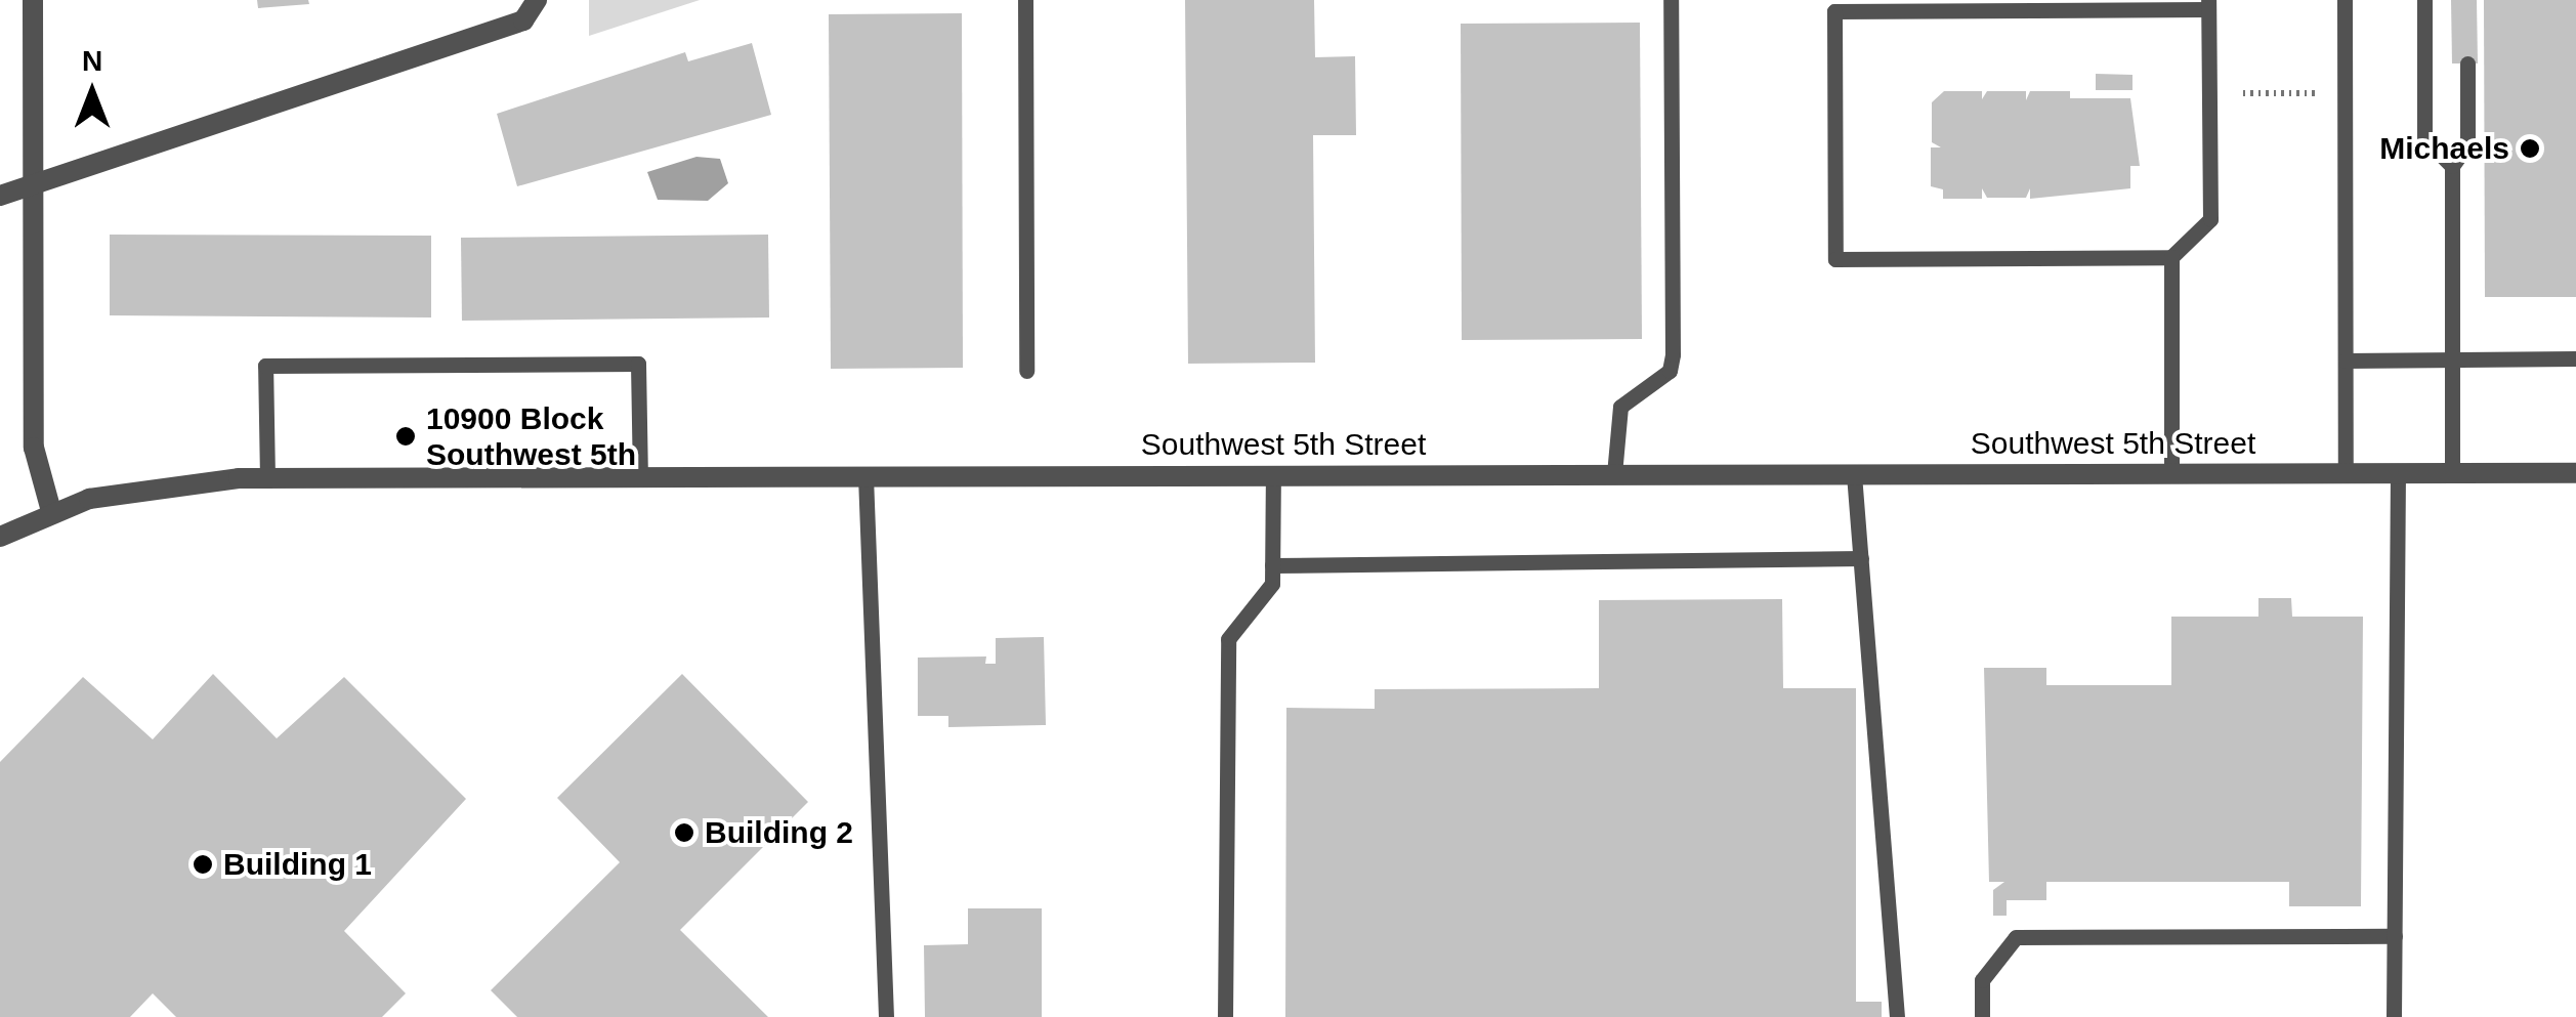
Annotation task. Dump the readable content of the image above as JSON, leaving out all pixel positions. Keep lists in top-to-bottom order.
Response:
{
  "streets": {
    "street": ["Southwest 5th Street"]
  },
  "places": [
    "Michaels",
    "10900 Block Southwest 5th",
    "Building 2",
    "Building 1"
  ],
  "north": "top"
}
